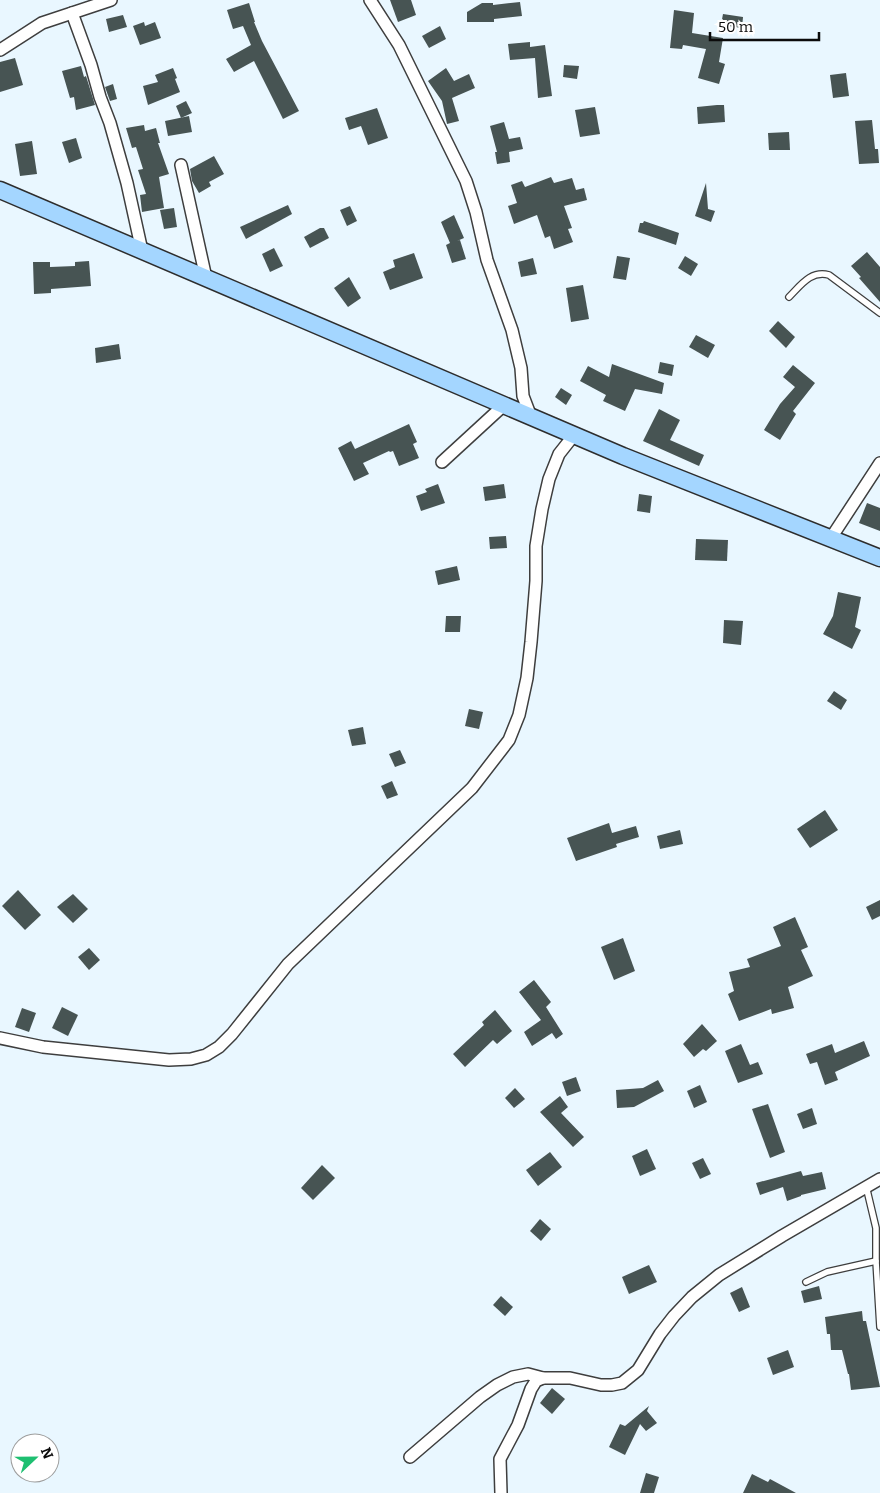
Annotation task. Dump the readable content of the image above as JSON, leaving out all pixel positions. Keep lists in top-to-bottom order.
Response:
{
  "scale_bar": "50 m",
  "north": "right"
}
